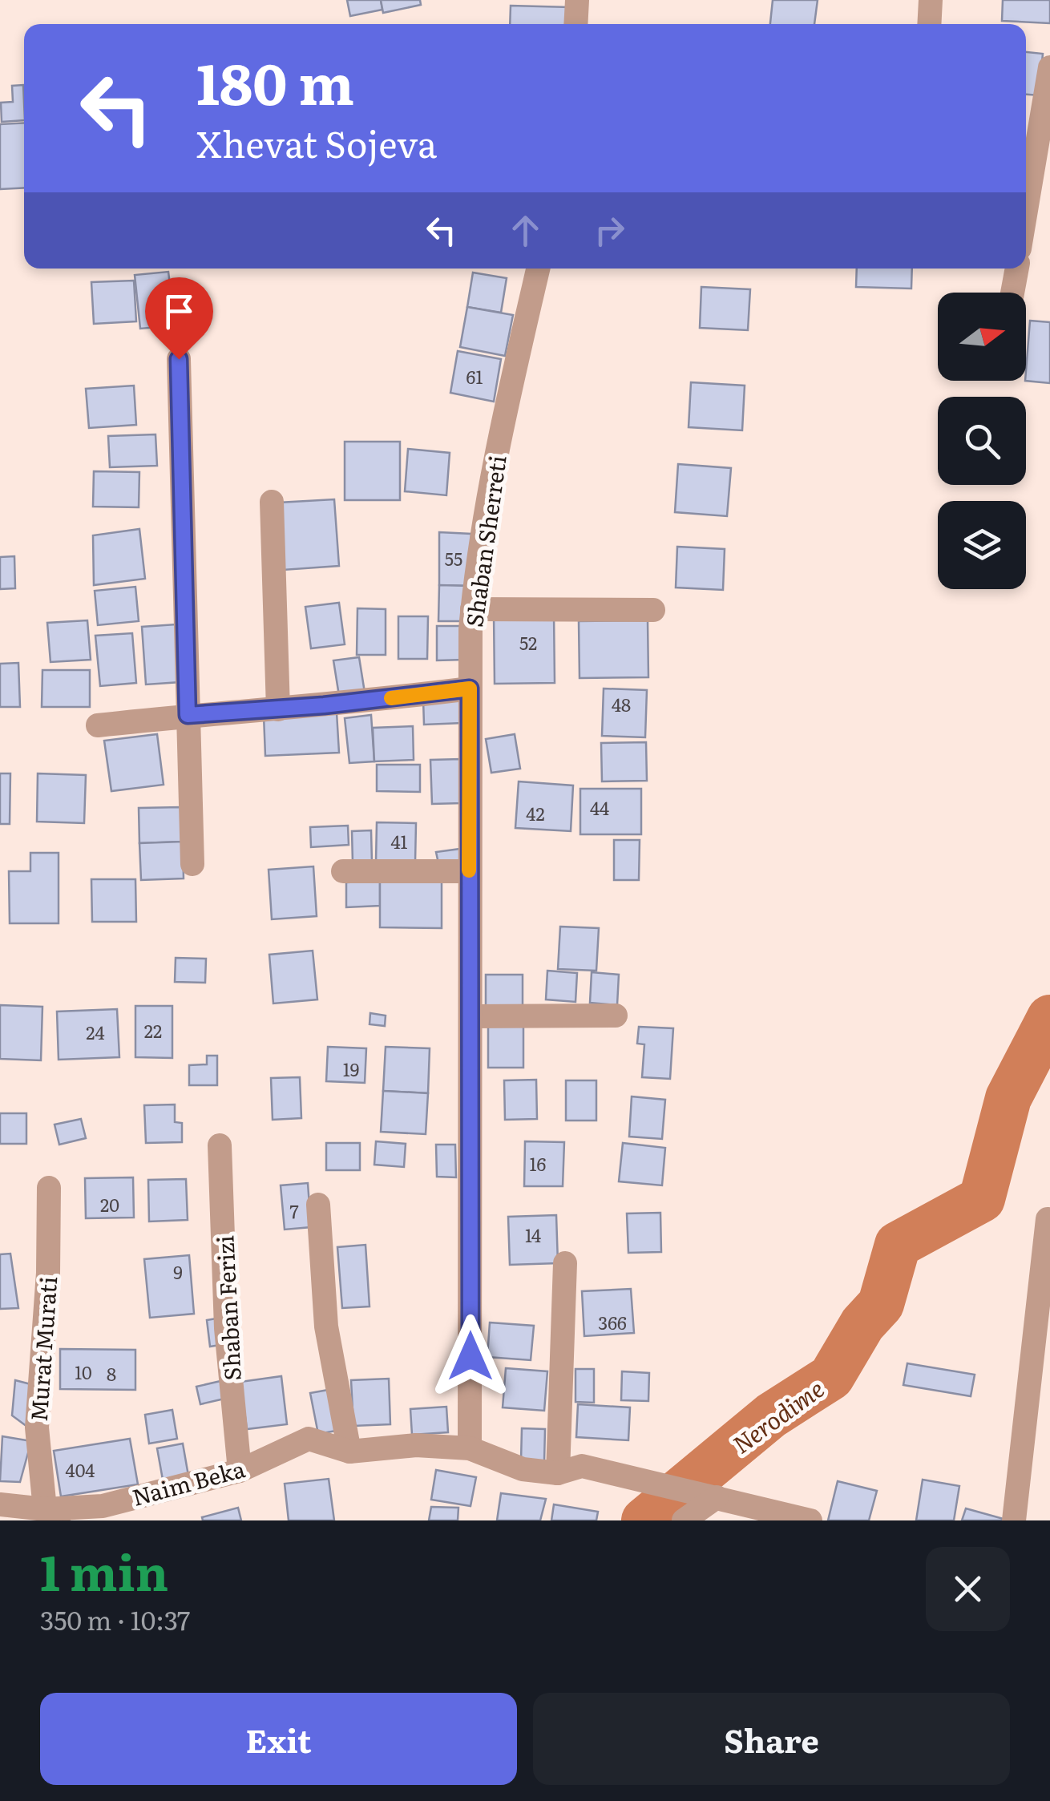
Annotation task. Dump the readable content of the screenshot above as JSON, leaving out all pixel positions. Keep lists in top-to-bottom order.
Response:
{
  "streets": {
    "street": [
      "Shaban Sherreti",
      "Shaban Ferizi",
      "Murat Murati",
      "Naim Beka"
    ]
  },
  "crossings": [
    ["Shaban Sherreti", "Naim Beka"],
    ["Shaban Ferizi", "Naim Beka"],
    ["Murat Murati", "Naim Beka"]
  ],
  "water": ["Nerodime"],
  "house_numbers": [
    "61",
    "55",
    "52",
    "48",
    "44",
    "42",
    "41",
    "22",
    "24",
    "19",
    "16",
    "20",
    "7",
    "14",
    "9",
    "366",
    "10",
    "8",
    "404"
  ],
  "north": "right",
  "page": {
    "turn": ["180 m", "Xhevat Sojeva"],
    "heading": ["1 min", "350 m · 10:37"],
    "buttons": ["Exit", "Share"]
  }
}
